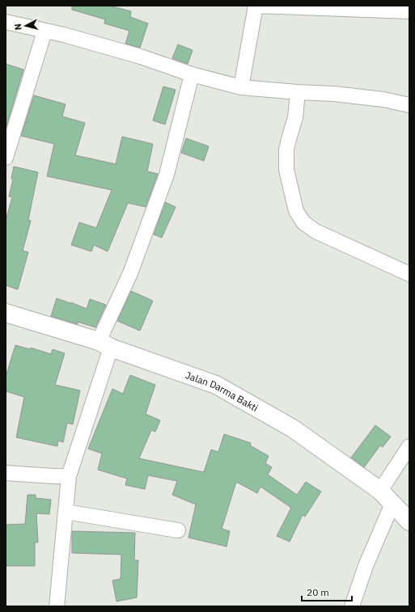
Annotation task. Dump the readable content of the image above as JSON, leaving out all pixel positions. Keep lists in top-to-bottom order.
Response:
{
  "streets": {
    "street": ["Jalan Darma Bakti"]
  },
  "scale_bar": "20 m",
  "north": "left"
}
